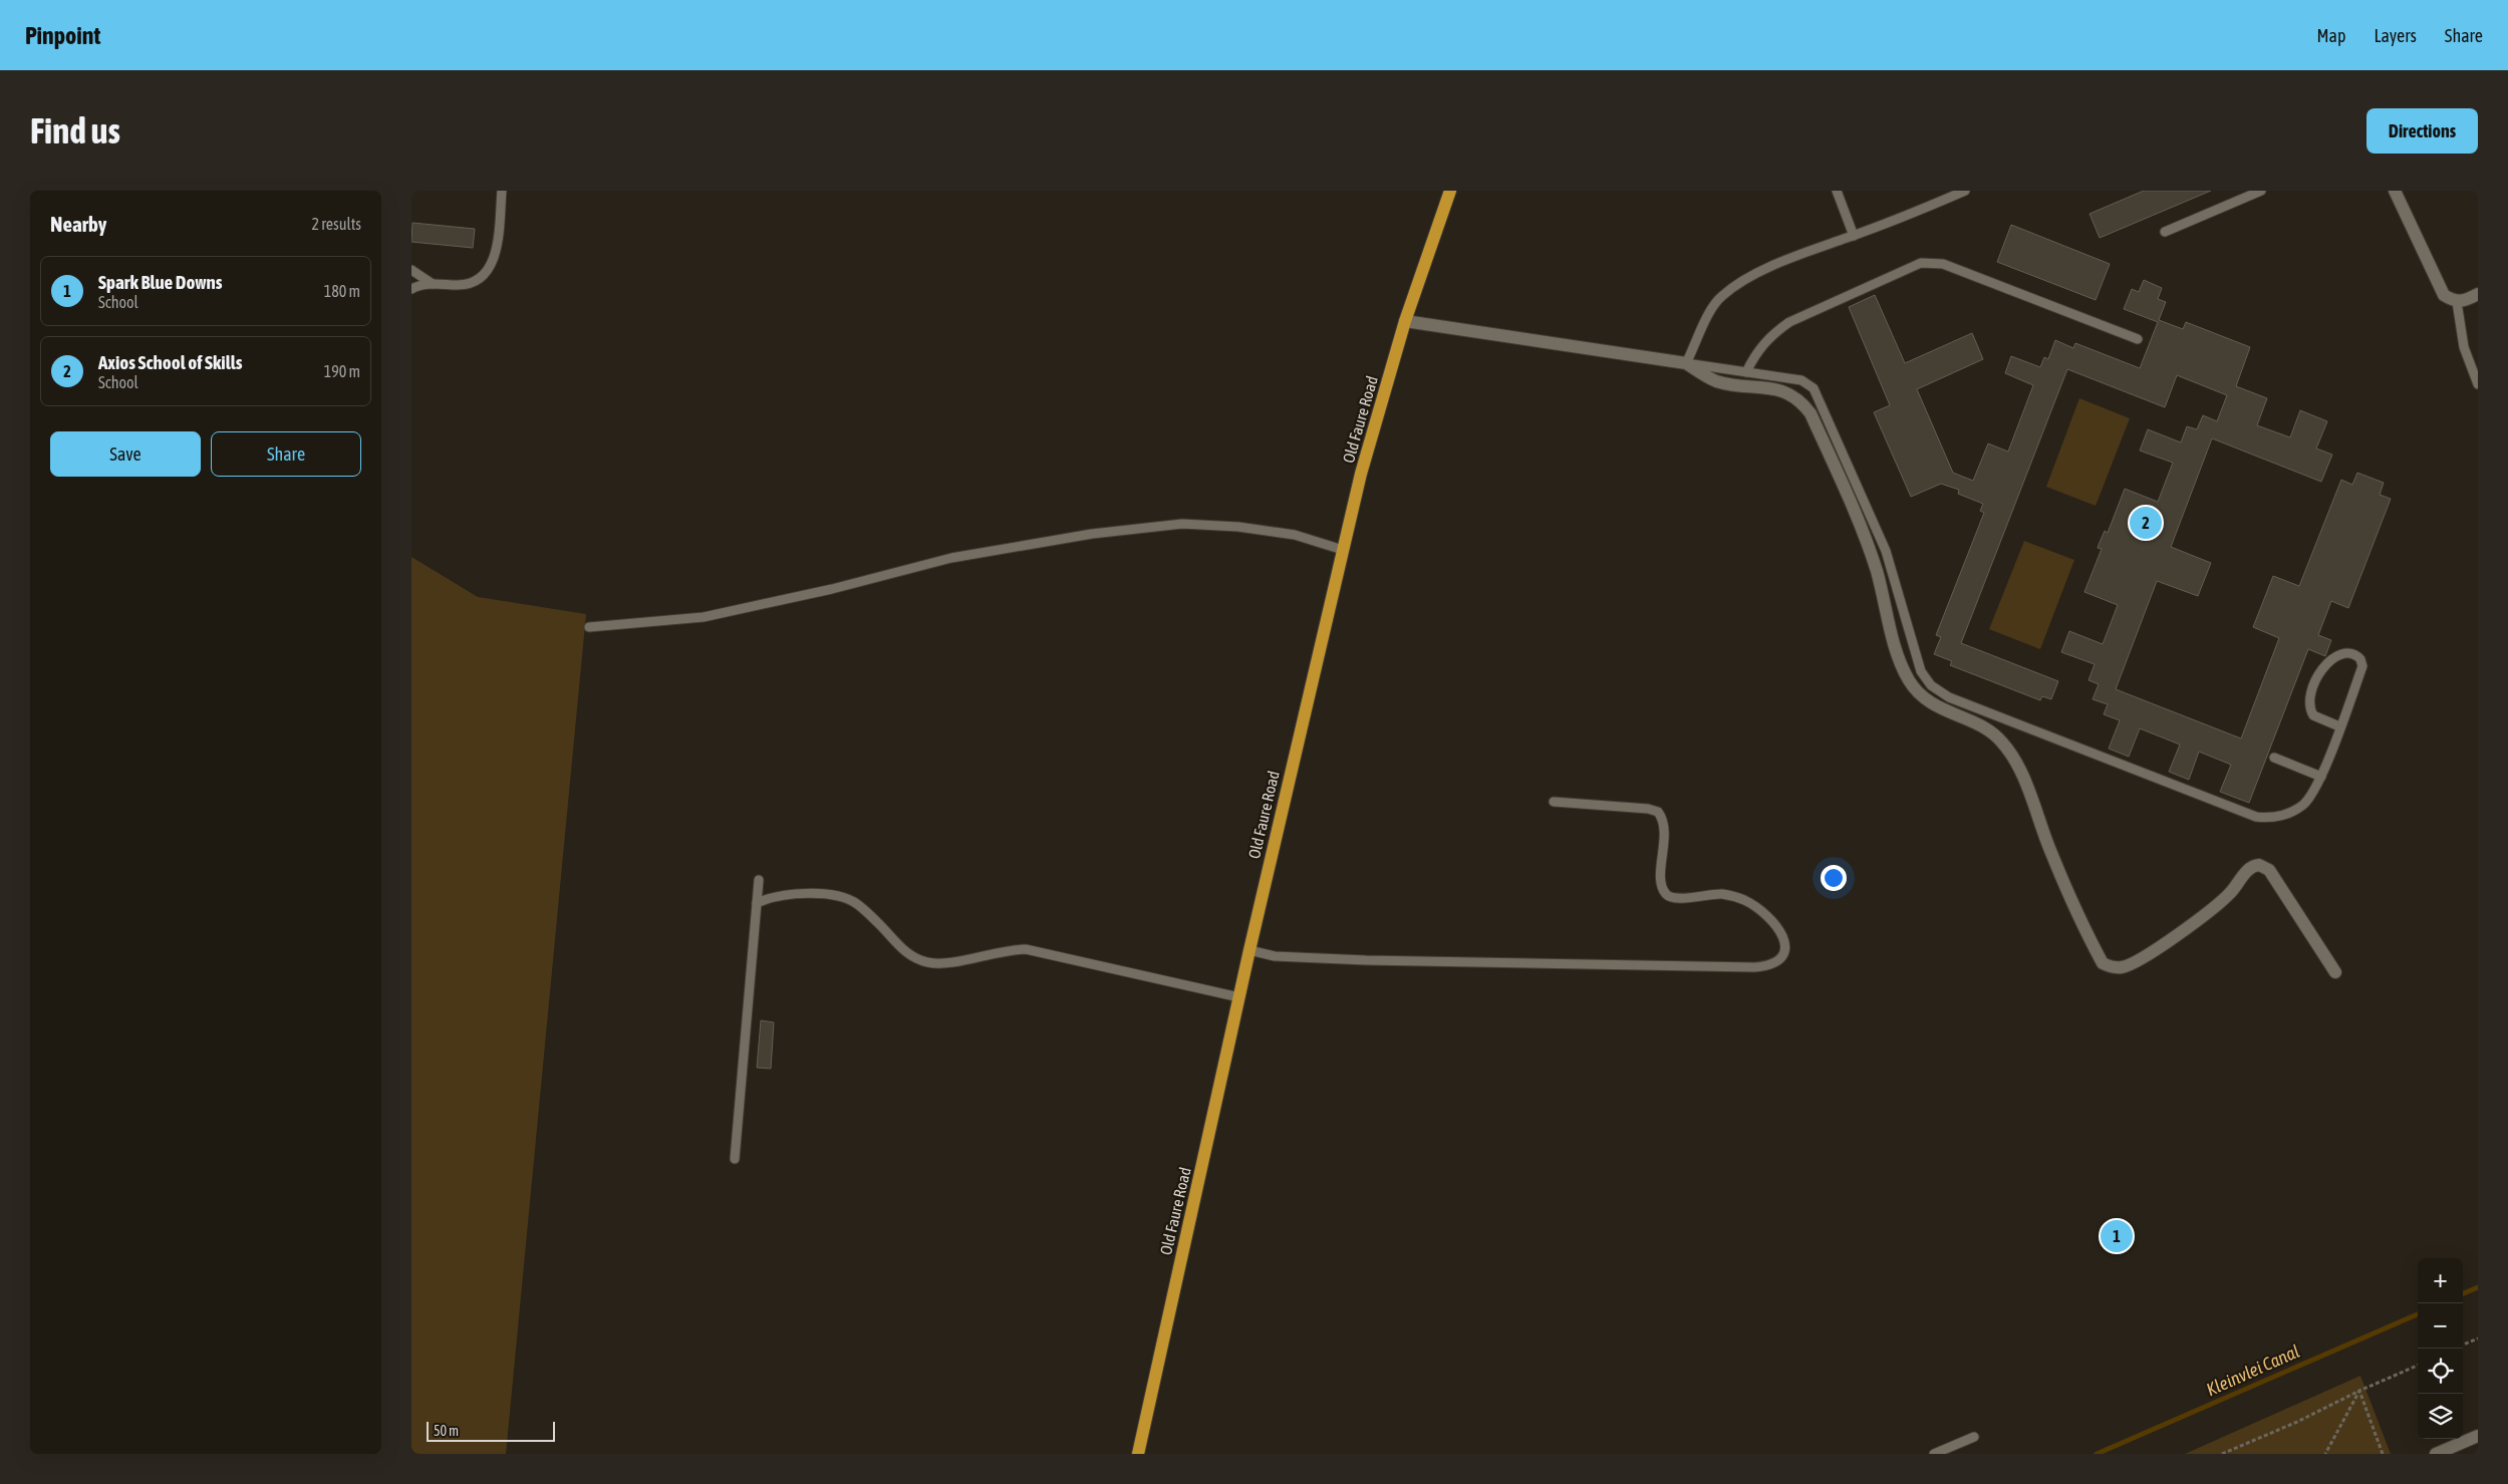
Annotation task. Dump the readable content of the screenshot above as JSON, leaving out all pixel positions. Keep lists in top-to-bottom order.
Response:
{
  "streets": {
    "main road": ["Old Faure Road"]
  },
  "water": ["Kleinvlei Canal"],
  "scale_bar": "50 m",
  "page": {
    "header": "Pinpoint",
    "nav": ["Map", "Layers", "Share"],
    "buttons": [
      "Directions",
      ["Save", "Share"]
    ],
    "title": "Find us",
    "heading": ["Nearby", "2 results"],
    "list": [
      {
        "mark": "1",
        "name": "Spark Blue Downs",
        "note": "School",
        "value": "180 m"
      },
      {
        "mark": "2",
        "name": "Axios School of Skills",
        "note": "School",
        "value": "190 m"
      }
    ],
    "pins": ["2", "1"],
    "map_buttons": ["+", "−"],
    "scale": "50 m"
  }
}
